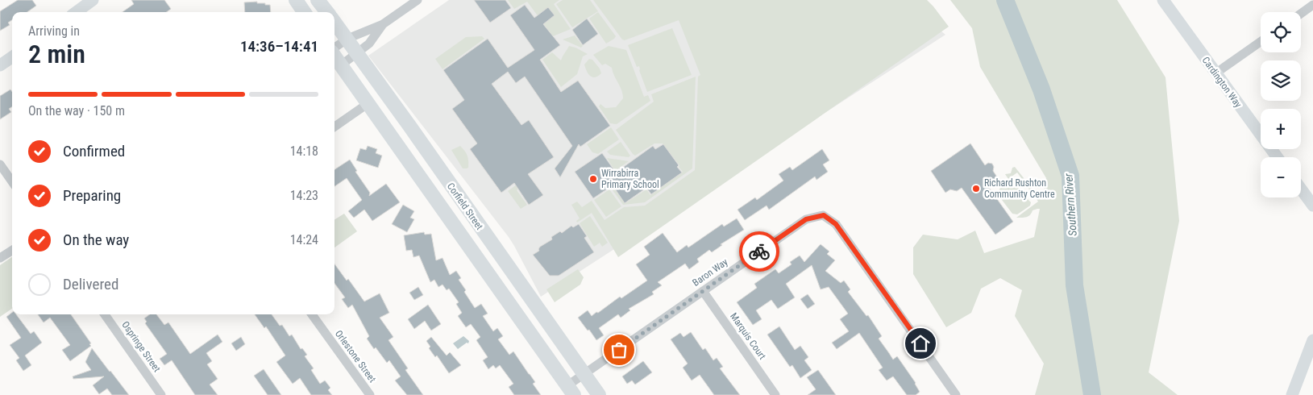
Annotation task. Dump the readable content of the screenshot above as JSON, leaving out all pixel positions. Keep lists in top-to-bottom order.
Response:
{
  "streets": {
    "main road": ["Corfield Street"],
    "street": [
      "Cardington Way",
      "Baron Way",
      "Marquis Court",
      "Ospringe Street",
      "Orlestone Street"
    ]
  },
  "crossings": [
    ["Corfield Street", "Baron Way"],
    ["Baron Way", "Marquis Court"]
  ],
  "water": ["Southern River"],
  "places": ["Wirrabirra Primary School", "Richard Rushton Community Centre"],
  "page": {
    "map_buttons": ["+", "−"],
    "heading": ["2 min", "Arriving in", "14:36–14:41"],
    "bar": "On the way · 150 m",
    "list": [
      ["Confirmed", "14:18"],
      ["Preparing", "14:23"],
      ["On the way", "14:24"],
      "Delivered"
    ]
  }
}
